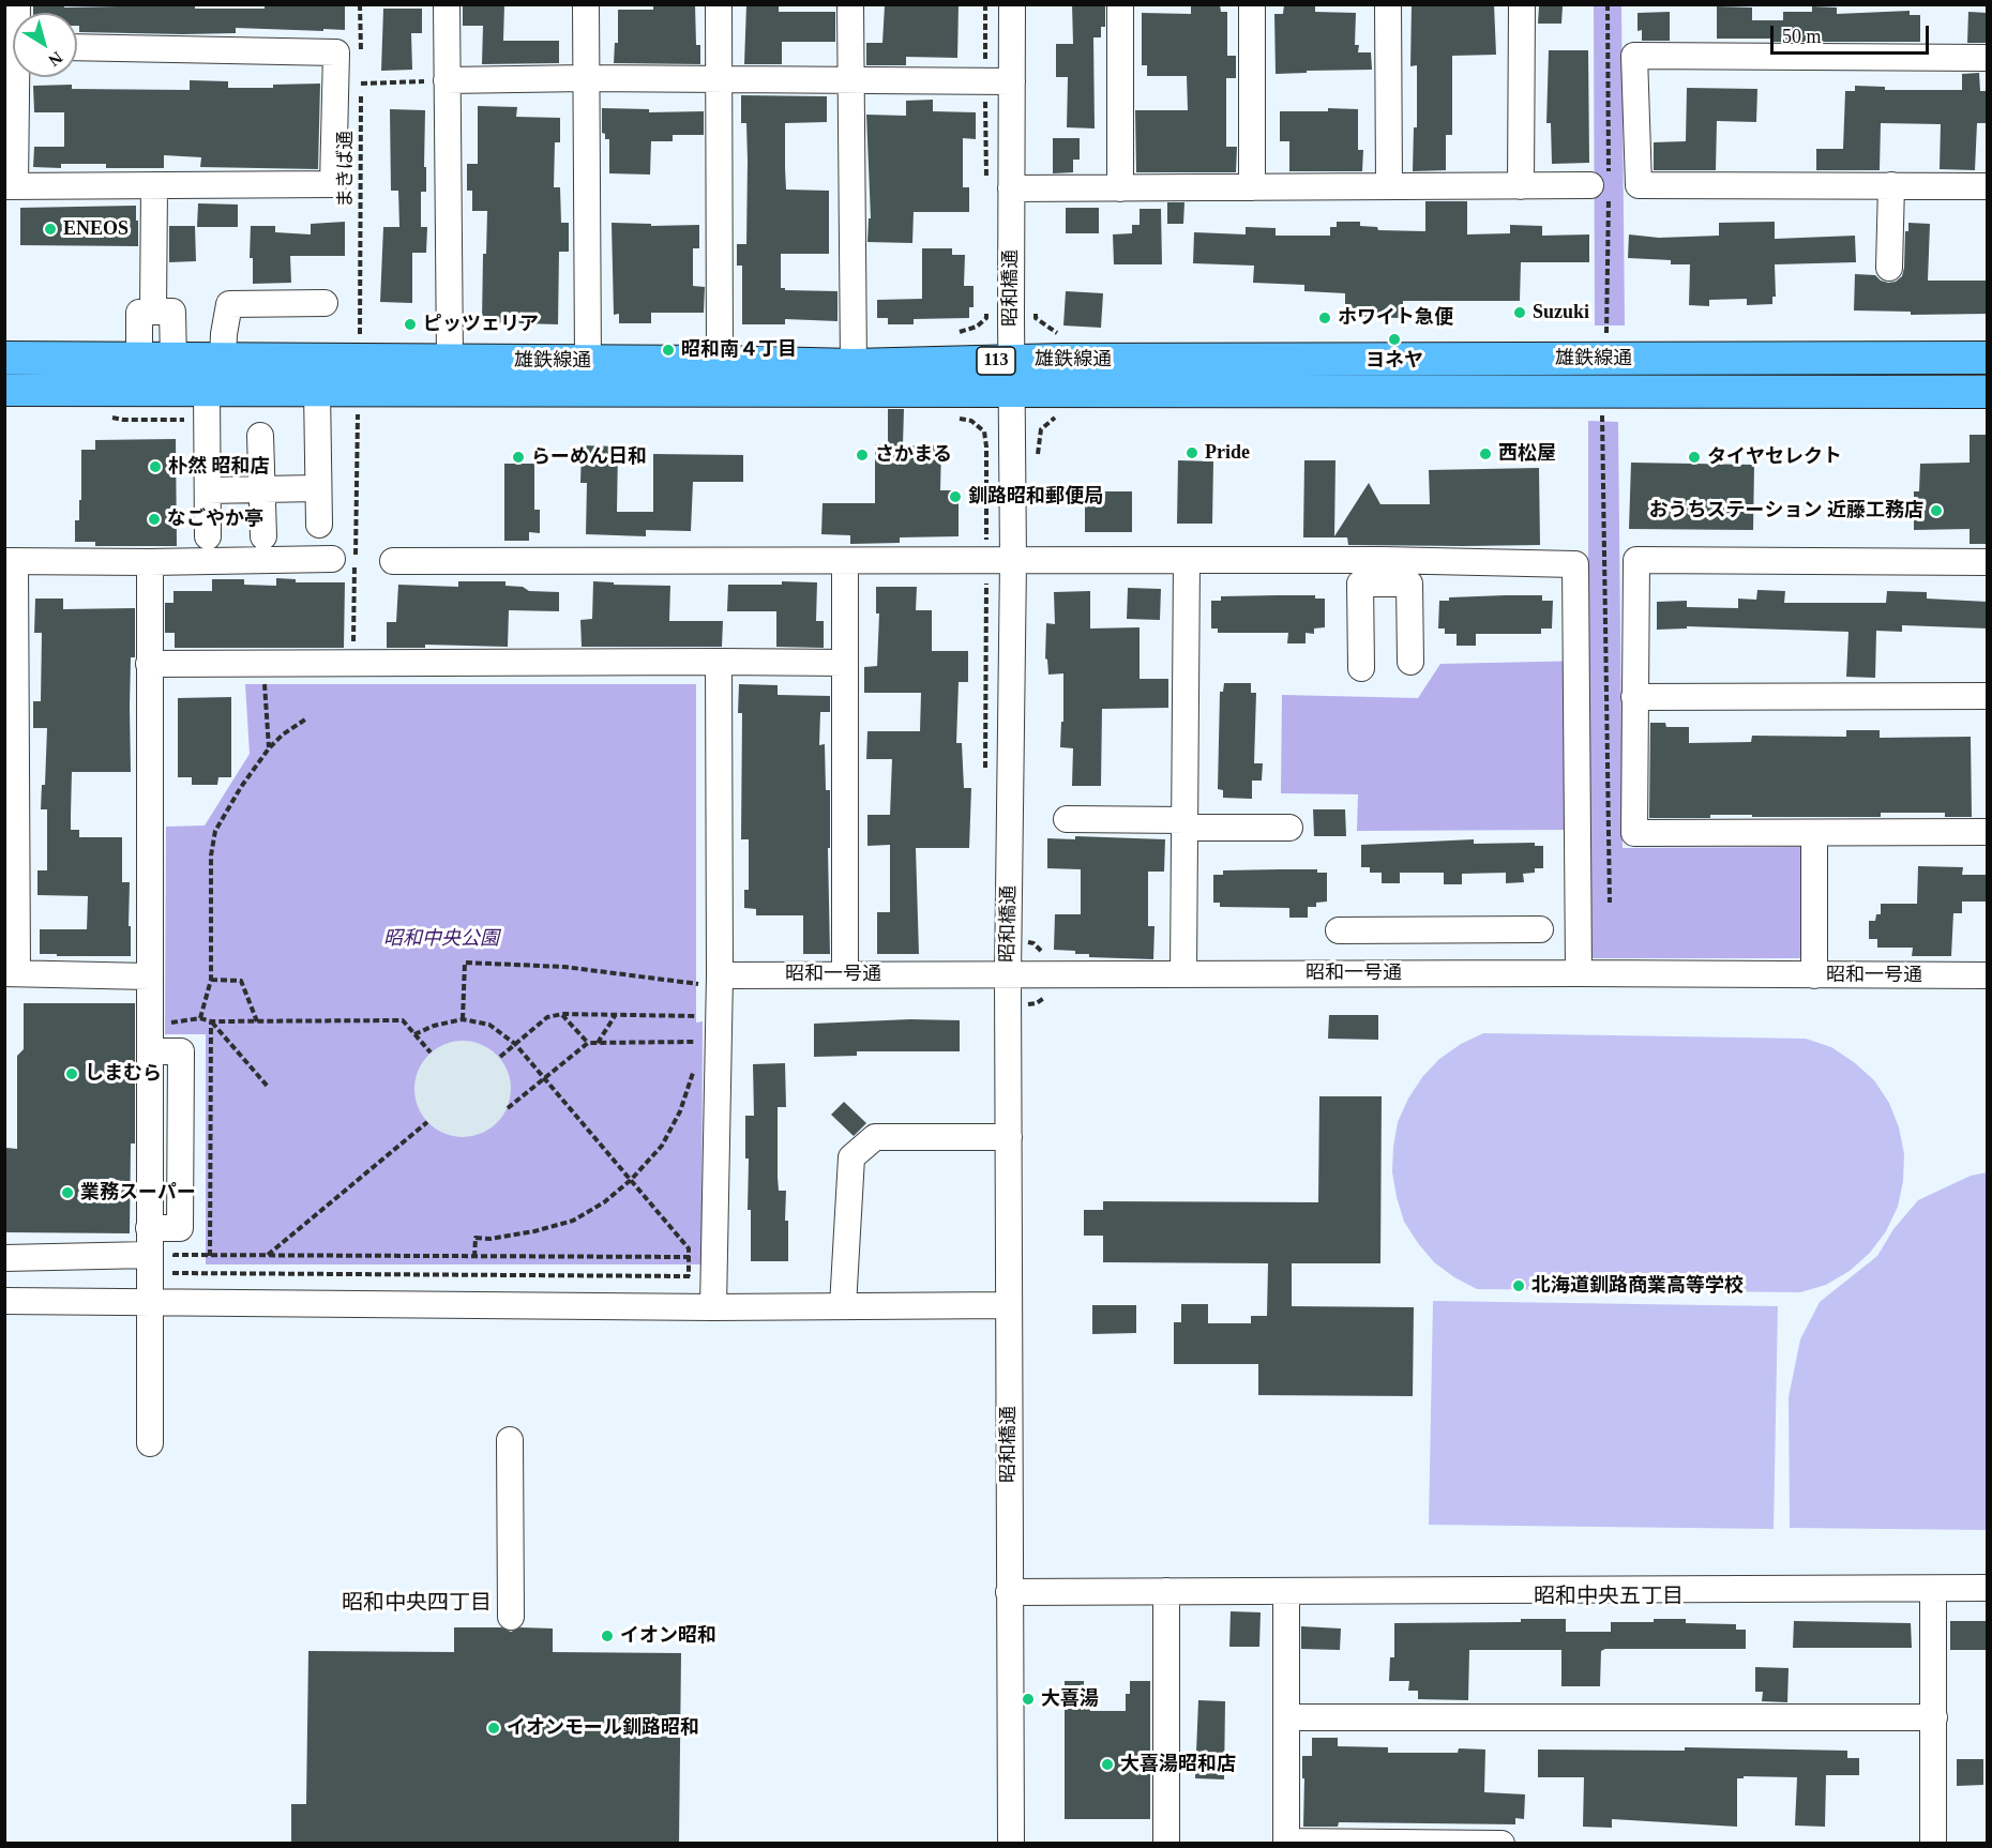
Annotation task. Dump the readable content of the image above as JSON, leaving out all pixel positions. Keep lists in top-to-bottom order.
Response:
{
  "streets": {
    "main road": ["雄鉄線通", "113"],
    "street": ["昭和橋通", "昭和一号通"],
    "path": ["まきば通"]
  },
  "crossings": [
    ["昭和橋通", "雄鉄線通"],
    ["昭和橋通", "昭和一号通"]
  ],
  "districts": ["昭和中央五丁目", "昭和中央四丁目"],
  "parks": ["昭和中央公園"],
  "places": [
    "ENEOS",
    "Suzuki",
    "ホワイト急便",
    "ピッツェリア",
    "ヨネヤ",
    "昭和南４丁目",
    "Pride",
    "西松屋",
    "さかまる",
    "らーめん日和",
    "タイヤセレクト",
    "朴然 昭和店",
    "釧路昭和郵便局",
    "おうちステーション 近藤工務店",
    "なごやか亭",
    "しまむら",
    "業務スーパー",
    "北海道釧路商業高等学校",
    "イオン昭和",
    "大喜湯",
    "イオンモール釧路昭和",
    "大喜湯昭和店"
  ],
  "scale_bar": "50 m",
  "north": "bottom right"
}
